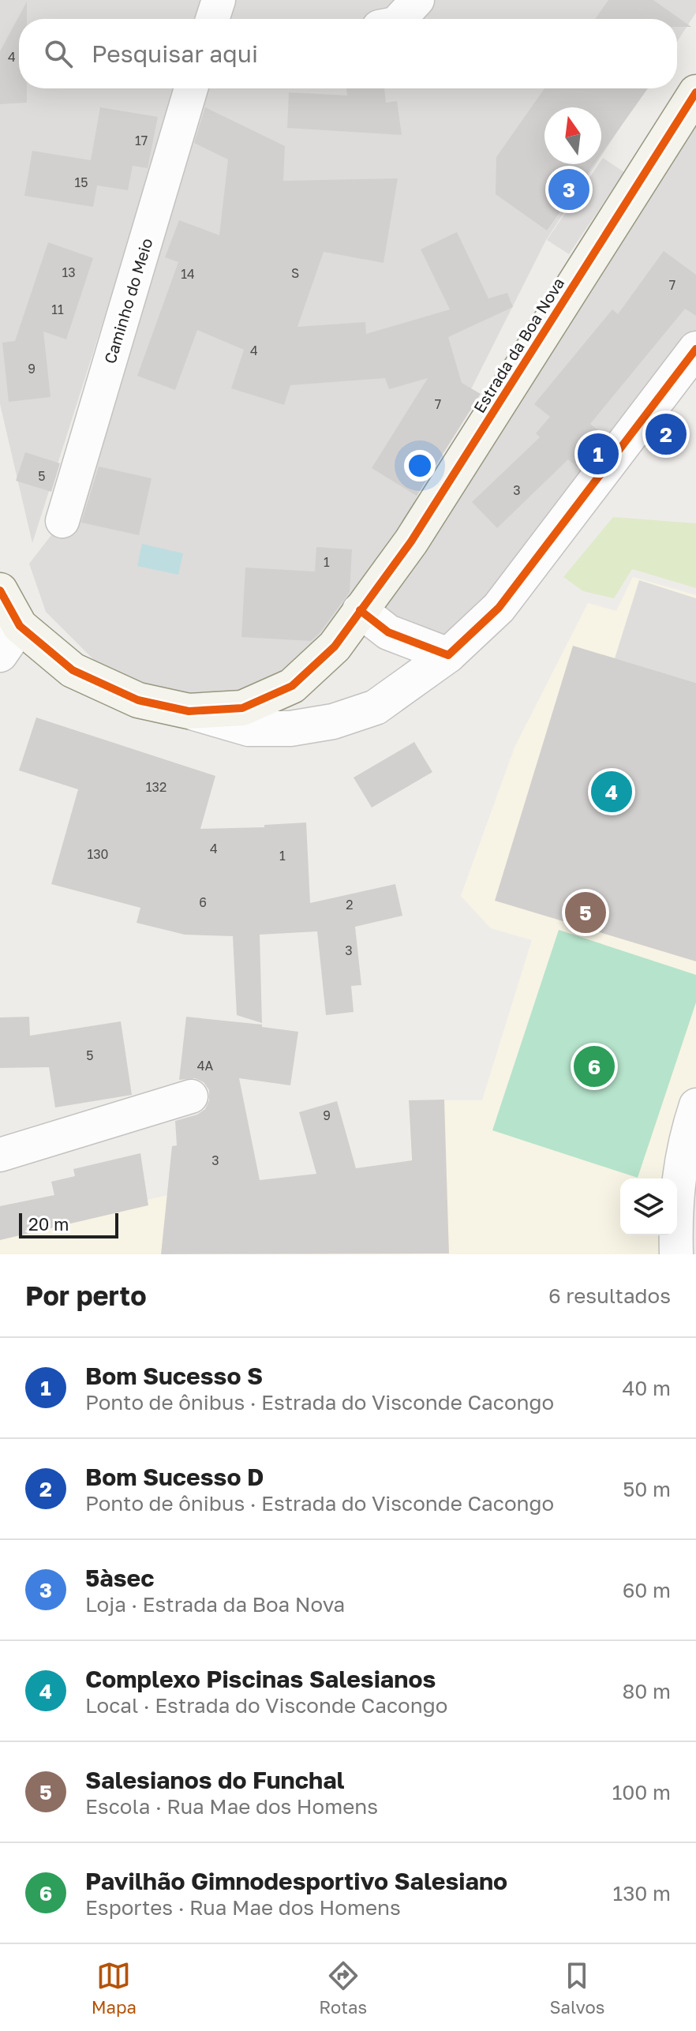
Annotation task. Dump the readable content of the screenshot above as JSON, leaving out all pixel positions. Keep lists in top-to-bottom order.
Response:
{
  "streets": {
    "main road": ["Estrada da Boa Nova"],
    "street": ["Caminho do Meio"]
  },
  "house_numbers": [
    "4",
    "17",
    "15",
    "13",
    "S",
    "14",
    "7",
    "11",
    "4",
    "9",
    "7",
    "5",
    "3",
    "1",
    "132",
    "4",
    "130",
    "1",
    "6",
    "2",
    "3",
    "5",
    "4A",
    "9",
    "3"
  ],
  "scale_bar": "20 m",
  "north": "top",
  "page": {
    "search": "Pesquisar aqui",
    "pins": [
      "3",
      "2",
      "1",
      "4",
      "5",
      "6"
    ],
    "scale": "20 m",
    "heading": ["Por perto", "6 resultados"],
    "list": [
      {
        "mark": "1",
        "name": "Bom Sucesso S",
        "note": "Ponto de ônibus · Estrada do Visconde Cacongo",
        "value": "40 m"
      },
      {
        "mark": "2",
        "name": "Bom Sucesso D",
        "note": "Ponto de ônibus · Estrada do Visconde Cacongo",
        "value": "50 m"
      },
      {
        "mark": "3",
        "name": "5àsec",
        "note": "Loja · Estrada da Boa Nova",
        "value": "60 m"
      },
      {
        "mark": "4",
        "name": "Complexo Piscinas Salesianos",
        "note": "Local · Estrada do Visconde Cacongo",
        "value": "80 m"
      },
      {
        "mark": "5",
        "name": "Salesianos do Funchal",
        "note": "Escola · Rua Mae dos Homens",
        "value": "100 m"
      },
      {
        "mark": "6",
        "name": "Pavilhão Gimnodesportivo Salesiano",
        "note": "Esportes · Rua Mae dos Homens",
        "value": "130 m"
      }
    ],
    "nav": ["Mapa", "Rotas", "Salvos"]
  }
}
